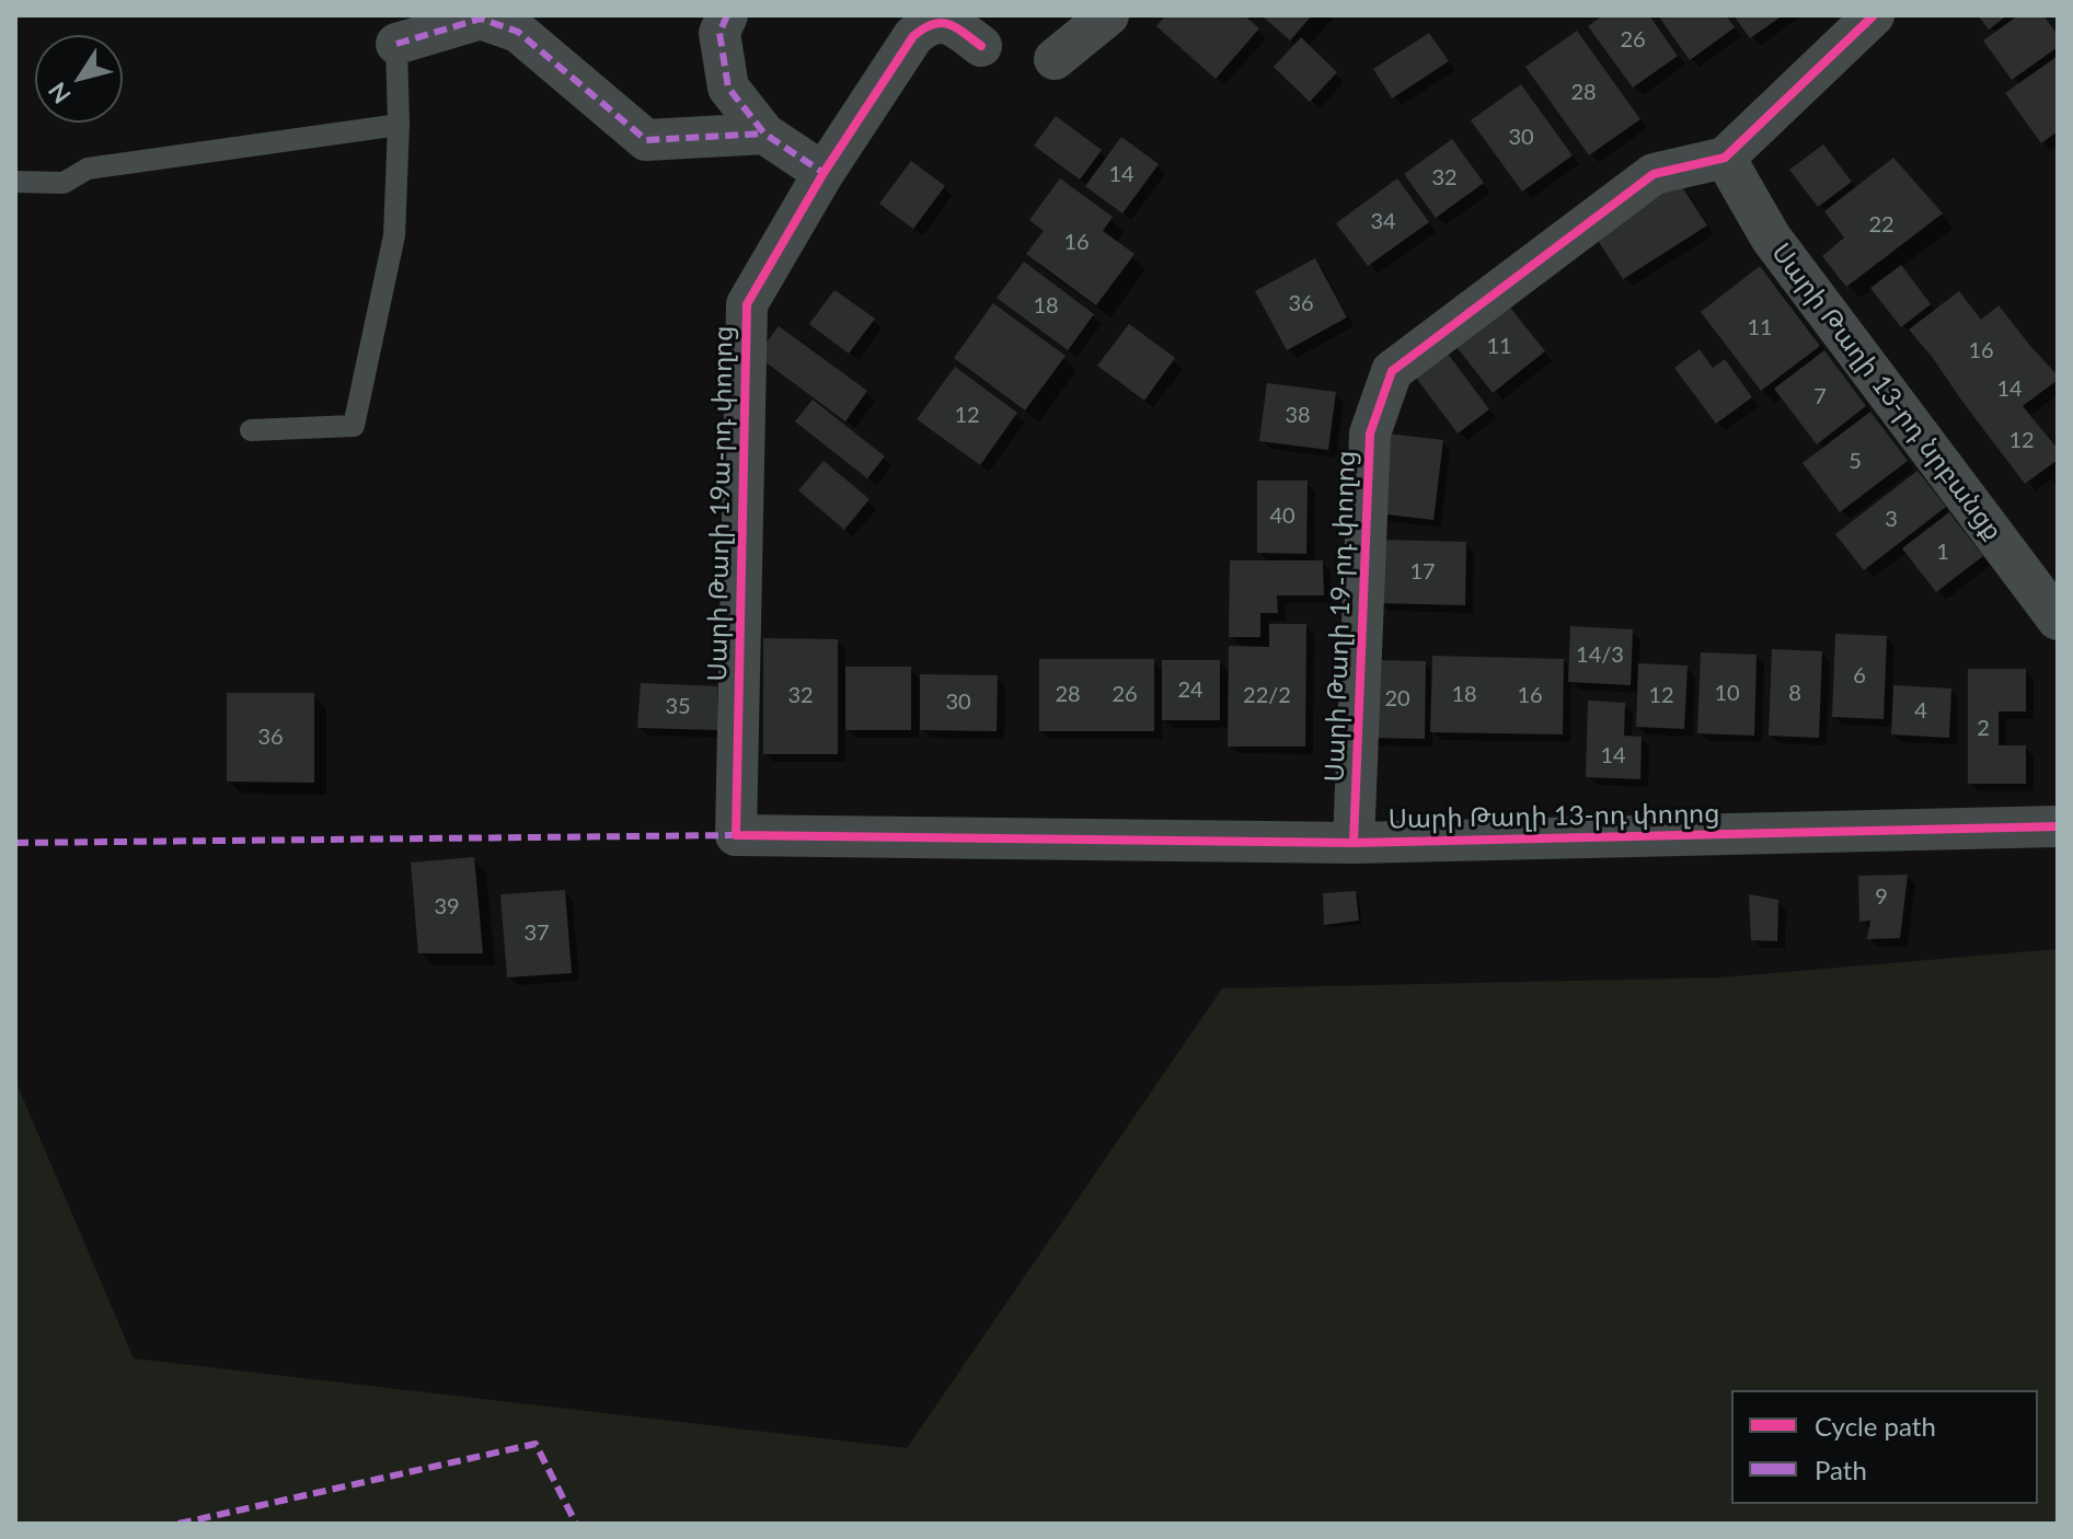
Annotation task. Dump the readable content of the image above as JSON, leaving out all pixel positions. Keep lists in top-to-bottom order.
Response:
{
  "streets": {
    "street": [
      "Սարի Թաղի 13-րդ նրբանցք",
      "Սարի Թաղի 19ա-րդ փողոց",
      "Սարի Թաղի 19-րդ փողոց",
      "Սարի Թաղի 13-րդ փողոց"
    ]
  },
  "crossings": [
    ["Սարի Թաղի 13-րդ նրբանցք", "Սարի Թաղի 19-րդ փողոց"],
    ["Սարի Թաղի 19ա-րդ փողոց", "Սարի Թաղի 13-րդ փողոց"],
    ["Սարի Թաղի 19-րդ փողոց", "Սարի Թաղի 13-րդ փողոց"]
  ],
  "house_numbers": [
    "26",
    "28",
    "30",
    "14",
    "32",
    "34",
    "22",
    "16",
    "36",
    "18",
    "11",
    "11",
    "16",
    "14",
    "7",
    "12",
    "38",
    "12",
    "5",
    "40",
    "3",
    "1",
    "17",
    "14/3",
    "6",
    "24",
    "10",
    "8",
    "28",
    "26",
    "18",
    "32",
    "22/2",
    "16",
    "12",
    "20",
    "30",
    "35",
    "4",
    "2",
    "36",
    "14",
    "9",
    "39",
    "37"
  ],
  "legend": ["Cycle path", "Path"],
  "north": "bottom left"
}
